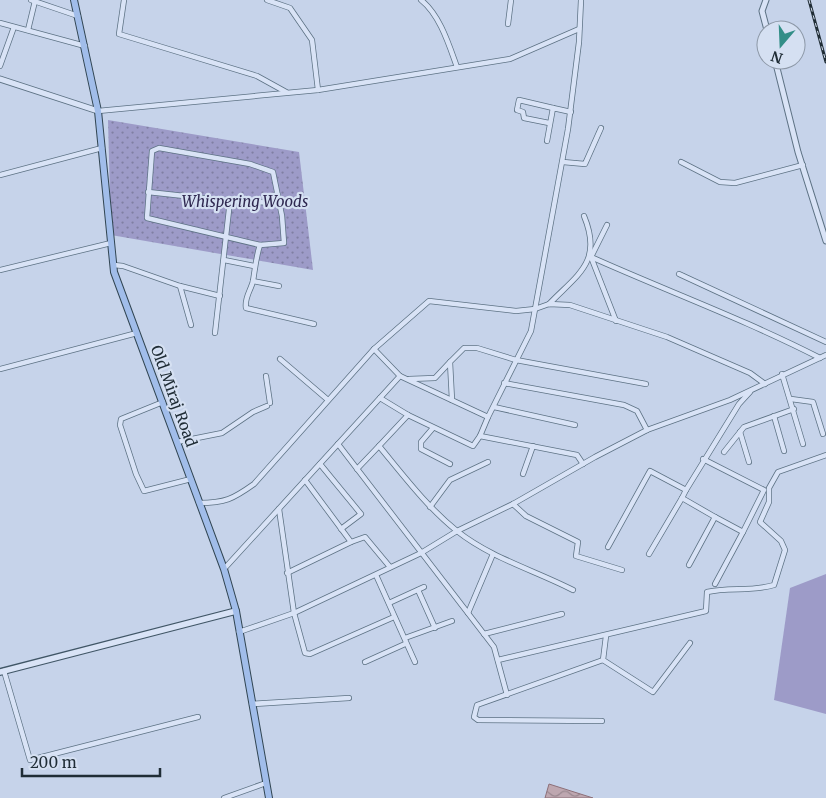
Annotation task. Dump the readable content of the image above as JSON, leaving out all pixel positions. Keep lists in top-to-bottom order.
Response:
{
  "streets": {
    "main road": ["Old Miraj Road"]
  },
  "parks": ["Whispering Woods"],
  "scale_bar": "200 m",
  "north": "bottom"
}
